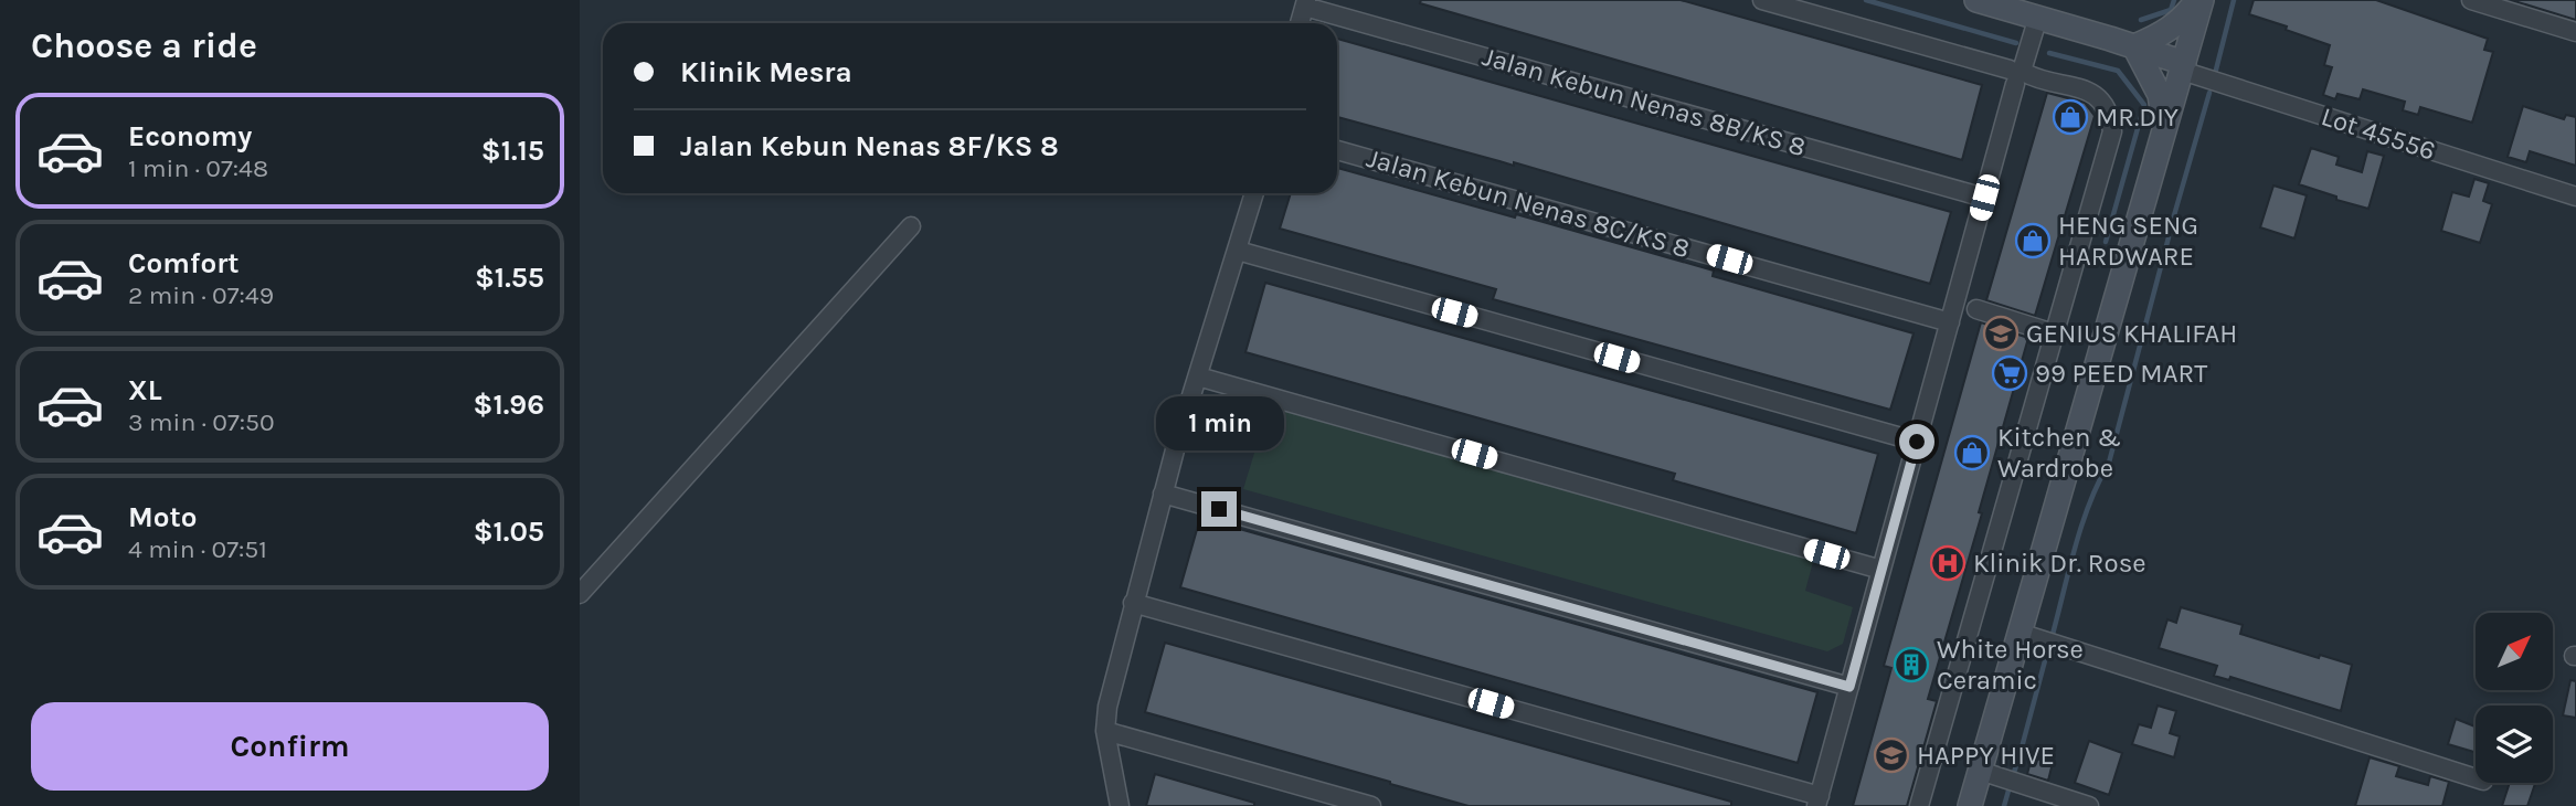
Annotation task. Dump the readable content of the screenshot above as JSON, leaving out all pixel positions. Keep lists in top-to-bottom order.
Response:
{
  "streets": {
    "street": ["Jalan Kebun Nenas 8B/KS 8", "Lot 45556", "Jalan Kebun Nenas 8C/KS 8"]
  },
  "places": {
    "shop": ["MR.DIY", "HENG SENG HARDWARE", "Kitchen & Wardrobe"],
    "school or university": ["GENIUS KHALIFAH", "HAPPY HIVE"],
    "supermarket": ["99 PEED MART"],
    "hospital": ["Klinik Dr. Rose"],
    "building": ["White Horse Ceramic"]
  },
  "north": "top right",
  "page": {
    "heading": "Choose a ride",
    "banner": ["Klinik Mesra", "Jalan Kebun Nenas 8F/KS 8"],
    "list": [
      {
        "name": "Economy",
        "note": "1 min · 07:48",
        "value": "$1.15"
      },
      {
        "name": "Comfort",
        "note": "2 min · 07:49",
        "value": "$1.55"
      },
      {
        "name": "XL",
        "note": "3 min · 07:50",
        "value": "$1.96"
      },
      {
        "name": "Moto",
        "note": "4 min · 07:51",
        "value": "$1.05"
      }
    ],
    "bubble": "1 min",
    "buttons": "Confirm"
  }
}
